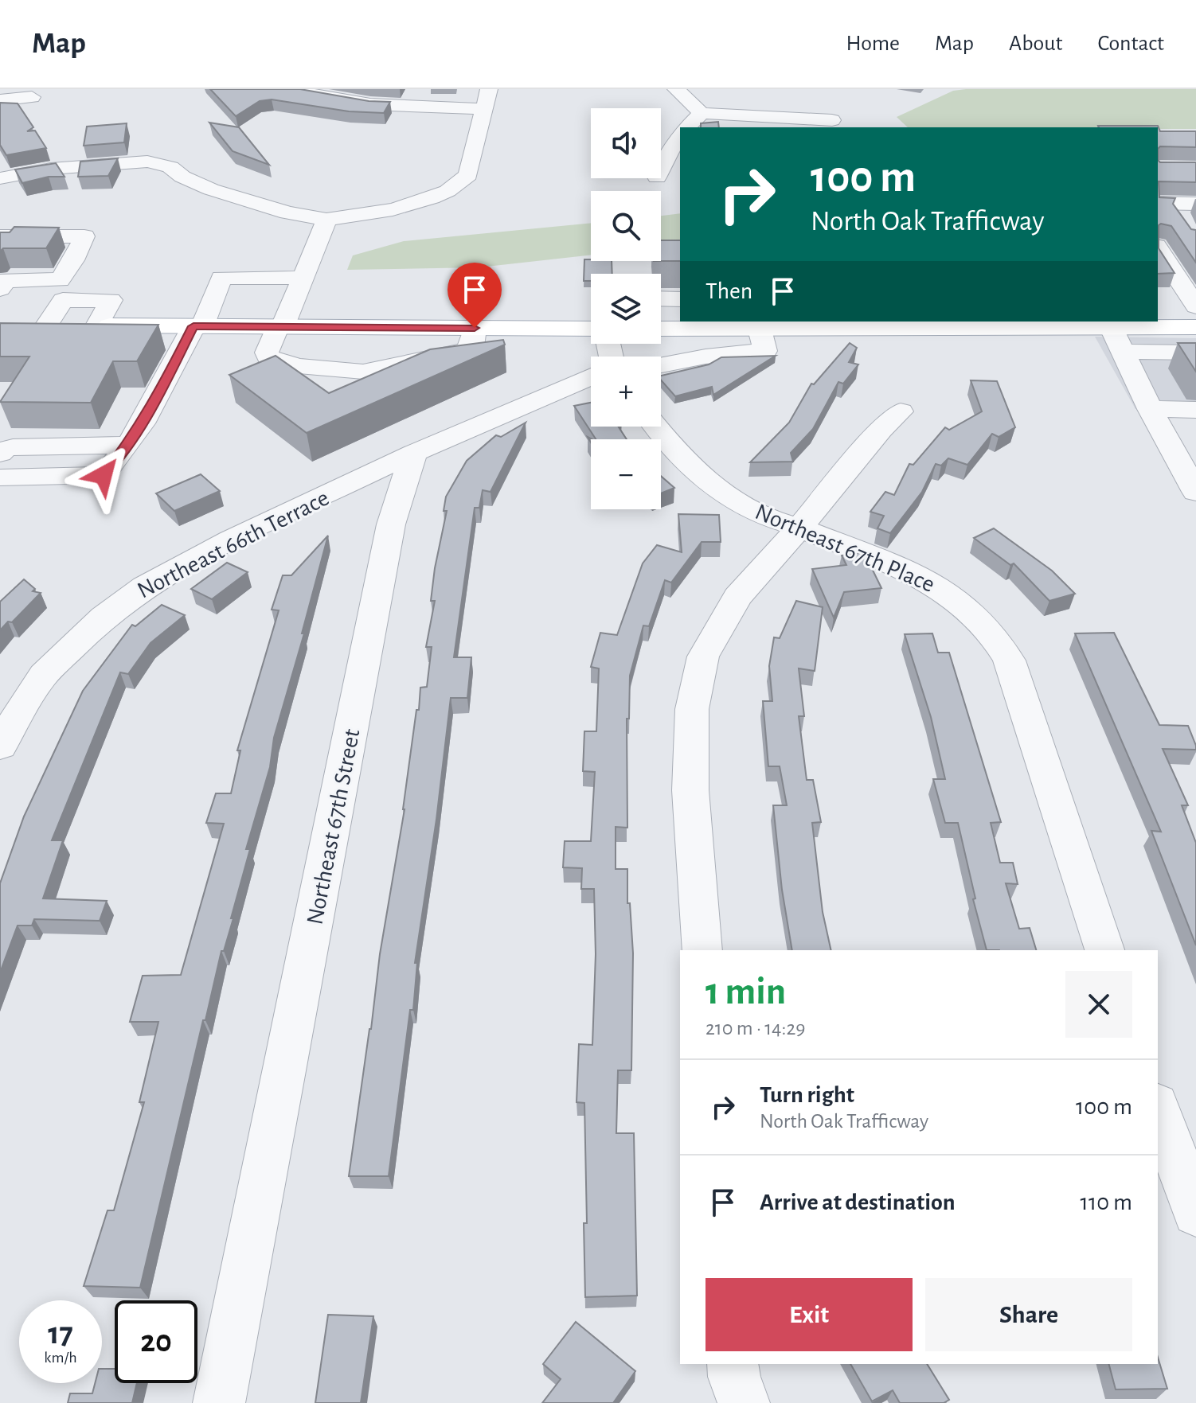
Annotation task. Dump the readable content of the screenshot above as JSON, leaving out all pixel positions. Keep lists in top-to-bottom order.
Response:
{
  "streets": {
    "street": ["Northeast 66th Terrace", "Northeast 67th Place", "Northeast 67th Street"]
  },
  "crossings": [
    ["Northeast 66th Terrace", "Northeast 67th Street"]
  ],
  "page": {
    "header": "Map",
    "nav": [
      "Home",
      "Map",
      "About",
      "Contact"
    ],
    "map_buttons": ["+", "−"],
    "turn": ["100 m", "North Oak Trafficway"],
    "then": "Then",
    "heading": ["1 min", "210 m · 14:29"],
    "list": [
      {
        "name": "Turn right",
        "note": "North Oak Trafficway",
        "value": "100 m"
      },
      {
        "name": "Arrive at destination",
        "value": "110 m"
      }
    ],
    "buttons": ["Exit", "Share"],
    "speed": "17 km/h",
    "limit": "20"
  }
}
